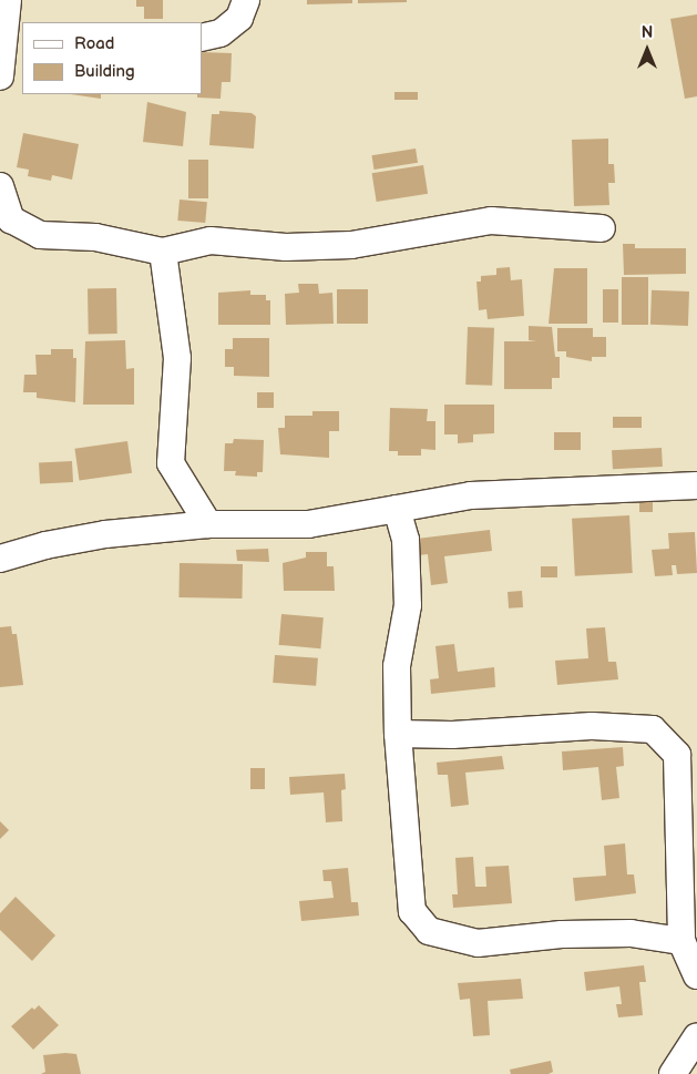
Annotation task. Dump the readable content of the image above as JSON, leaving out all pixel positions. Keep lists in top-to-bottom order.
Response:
{
  "legend": ["Road", "Building"],
  "north": "top"
}
